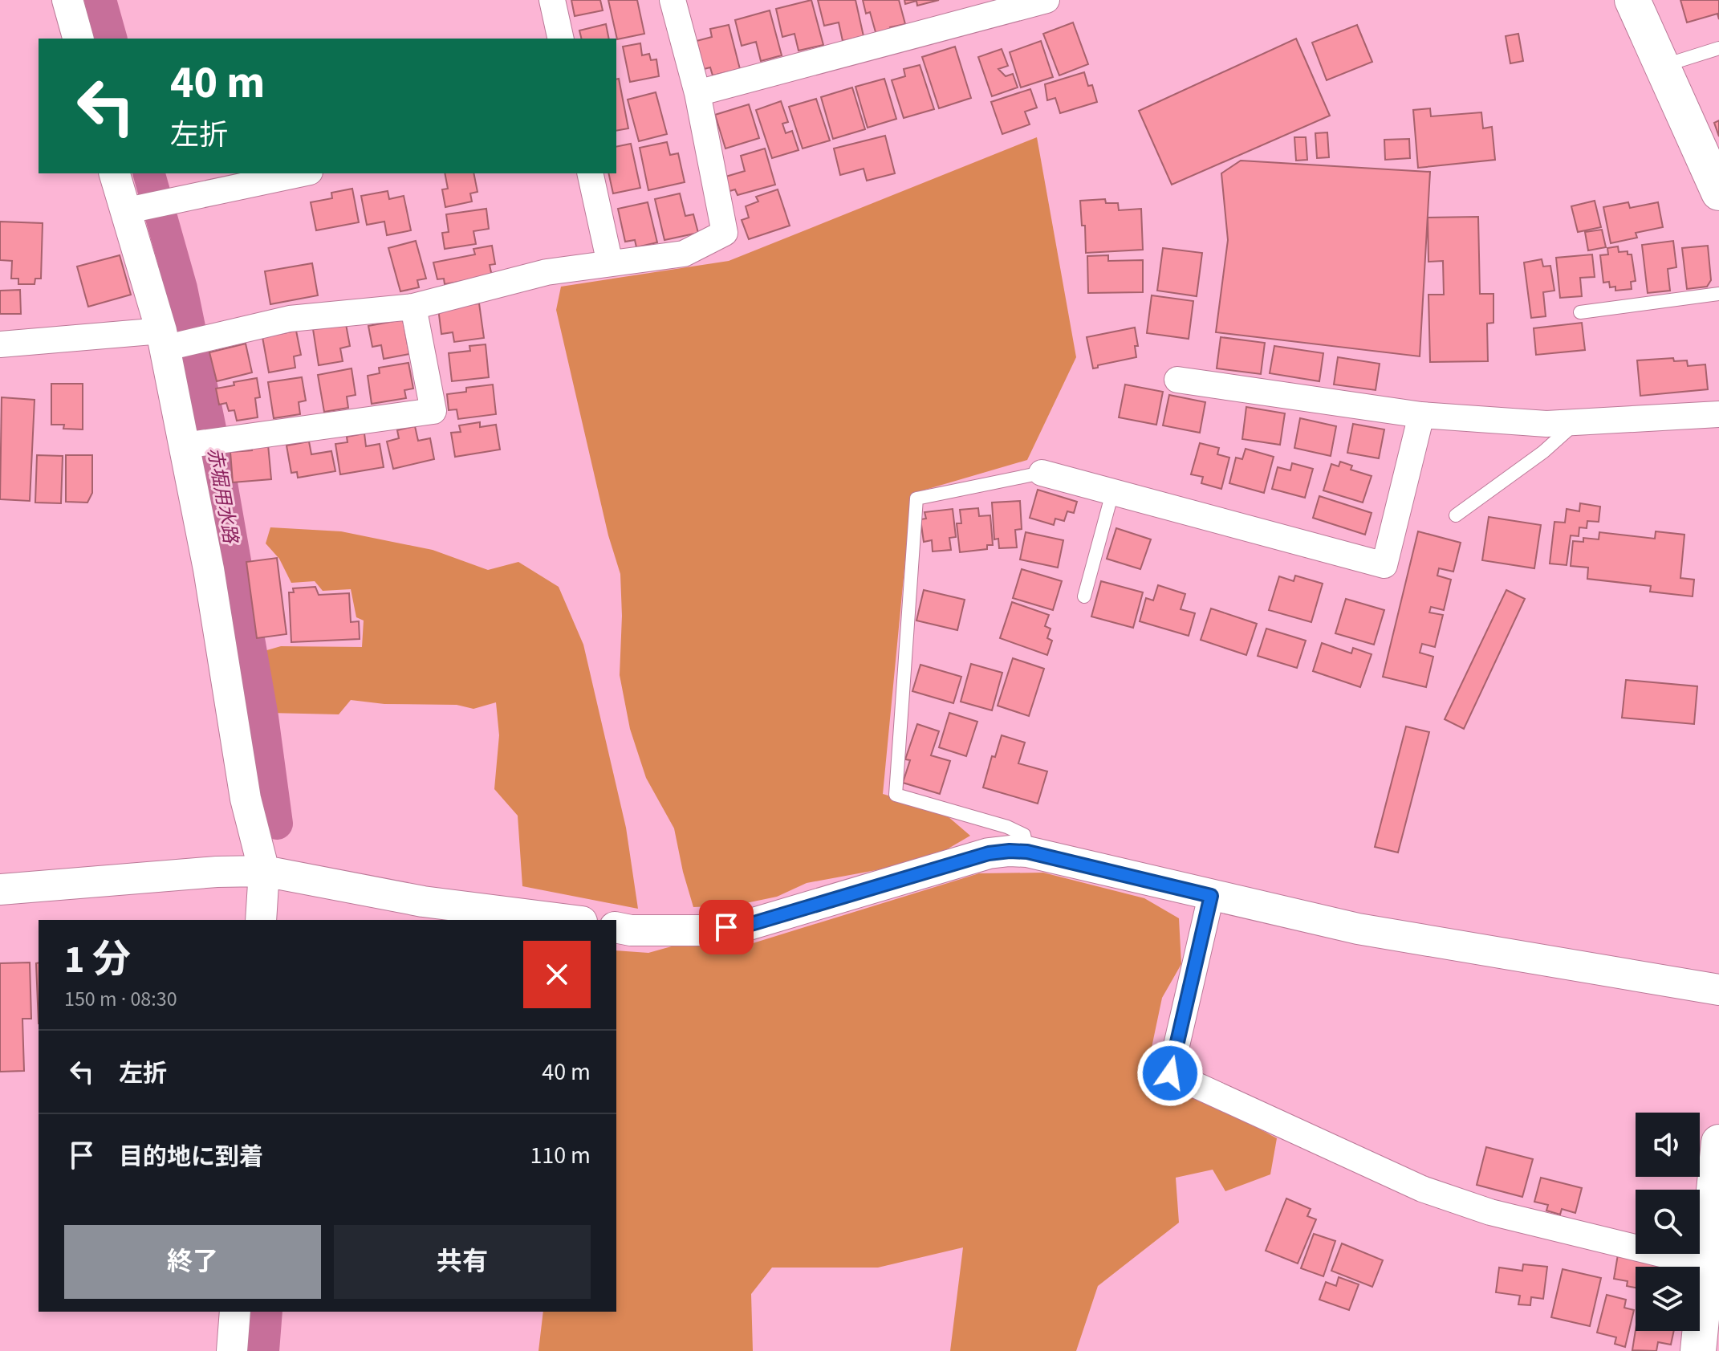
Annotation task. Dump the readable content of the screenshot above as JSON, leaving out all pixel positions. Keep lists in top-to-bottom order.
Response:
{
  "water": ["赤堀用水路"],
  "page": {
    "turn": ["40 m", "左折"],
    "heading": ["1 分", "150 m · 08:30"],
    "list": [
      {
        "name": "左折",
        "value": "40 m"
      },
      {
        "name": "目的地に到着",
        "value": "110 m"
      }
    ],
    "buttons": ["終了", "共有"]
  }
}
